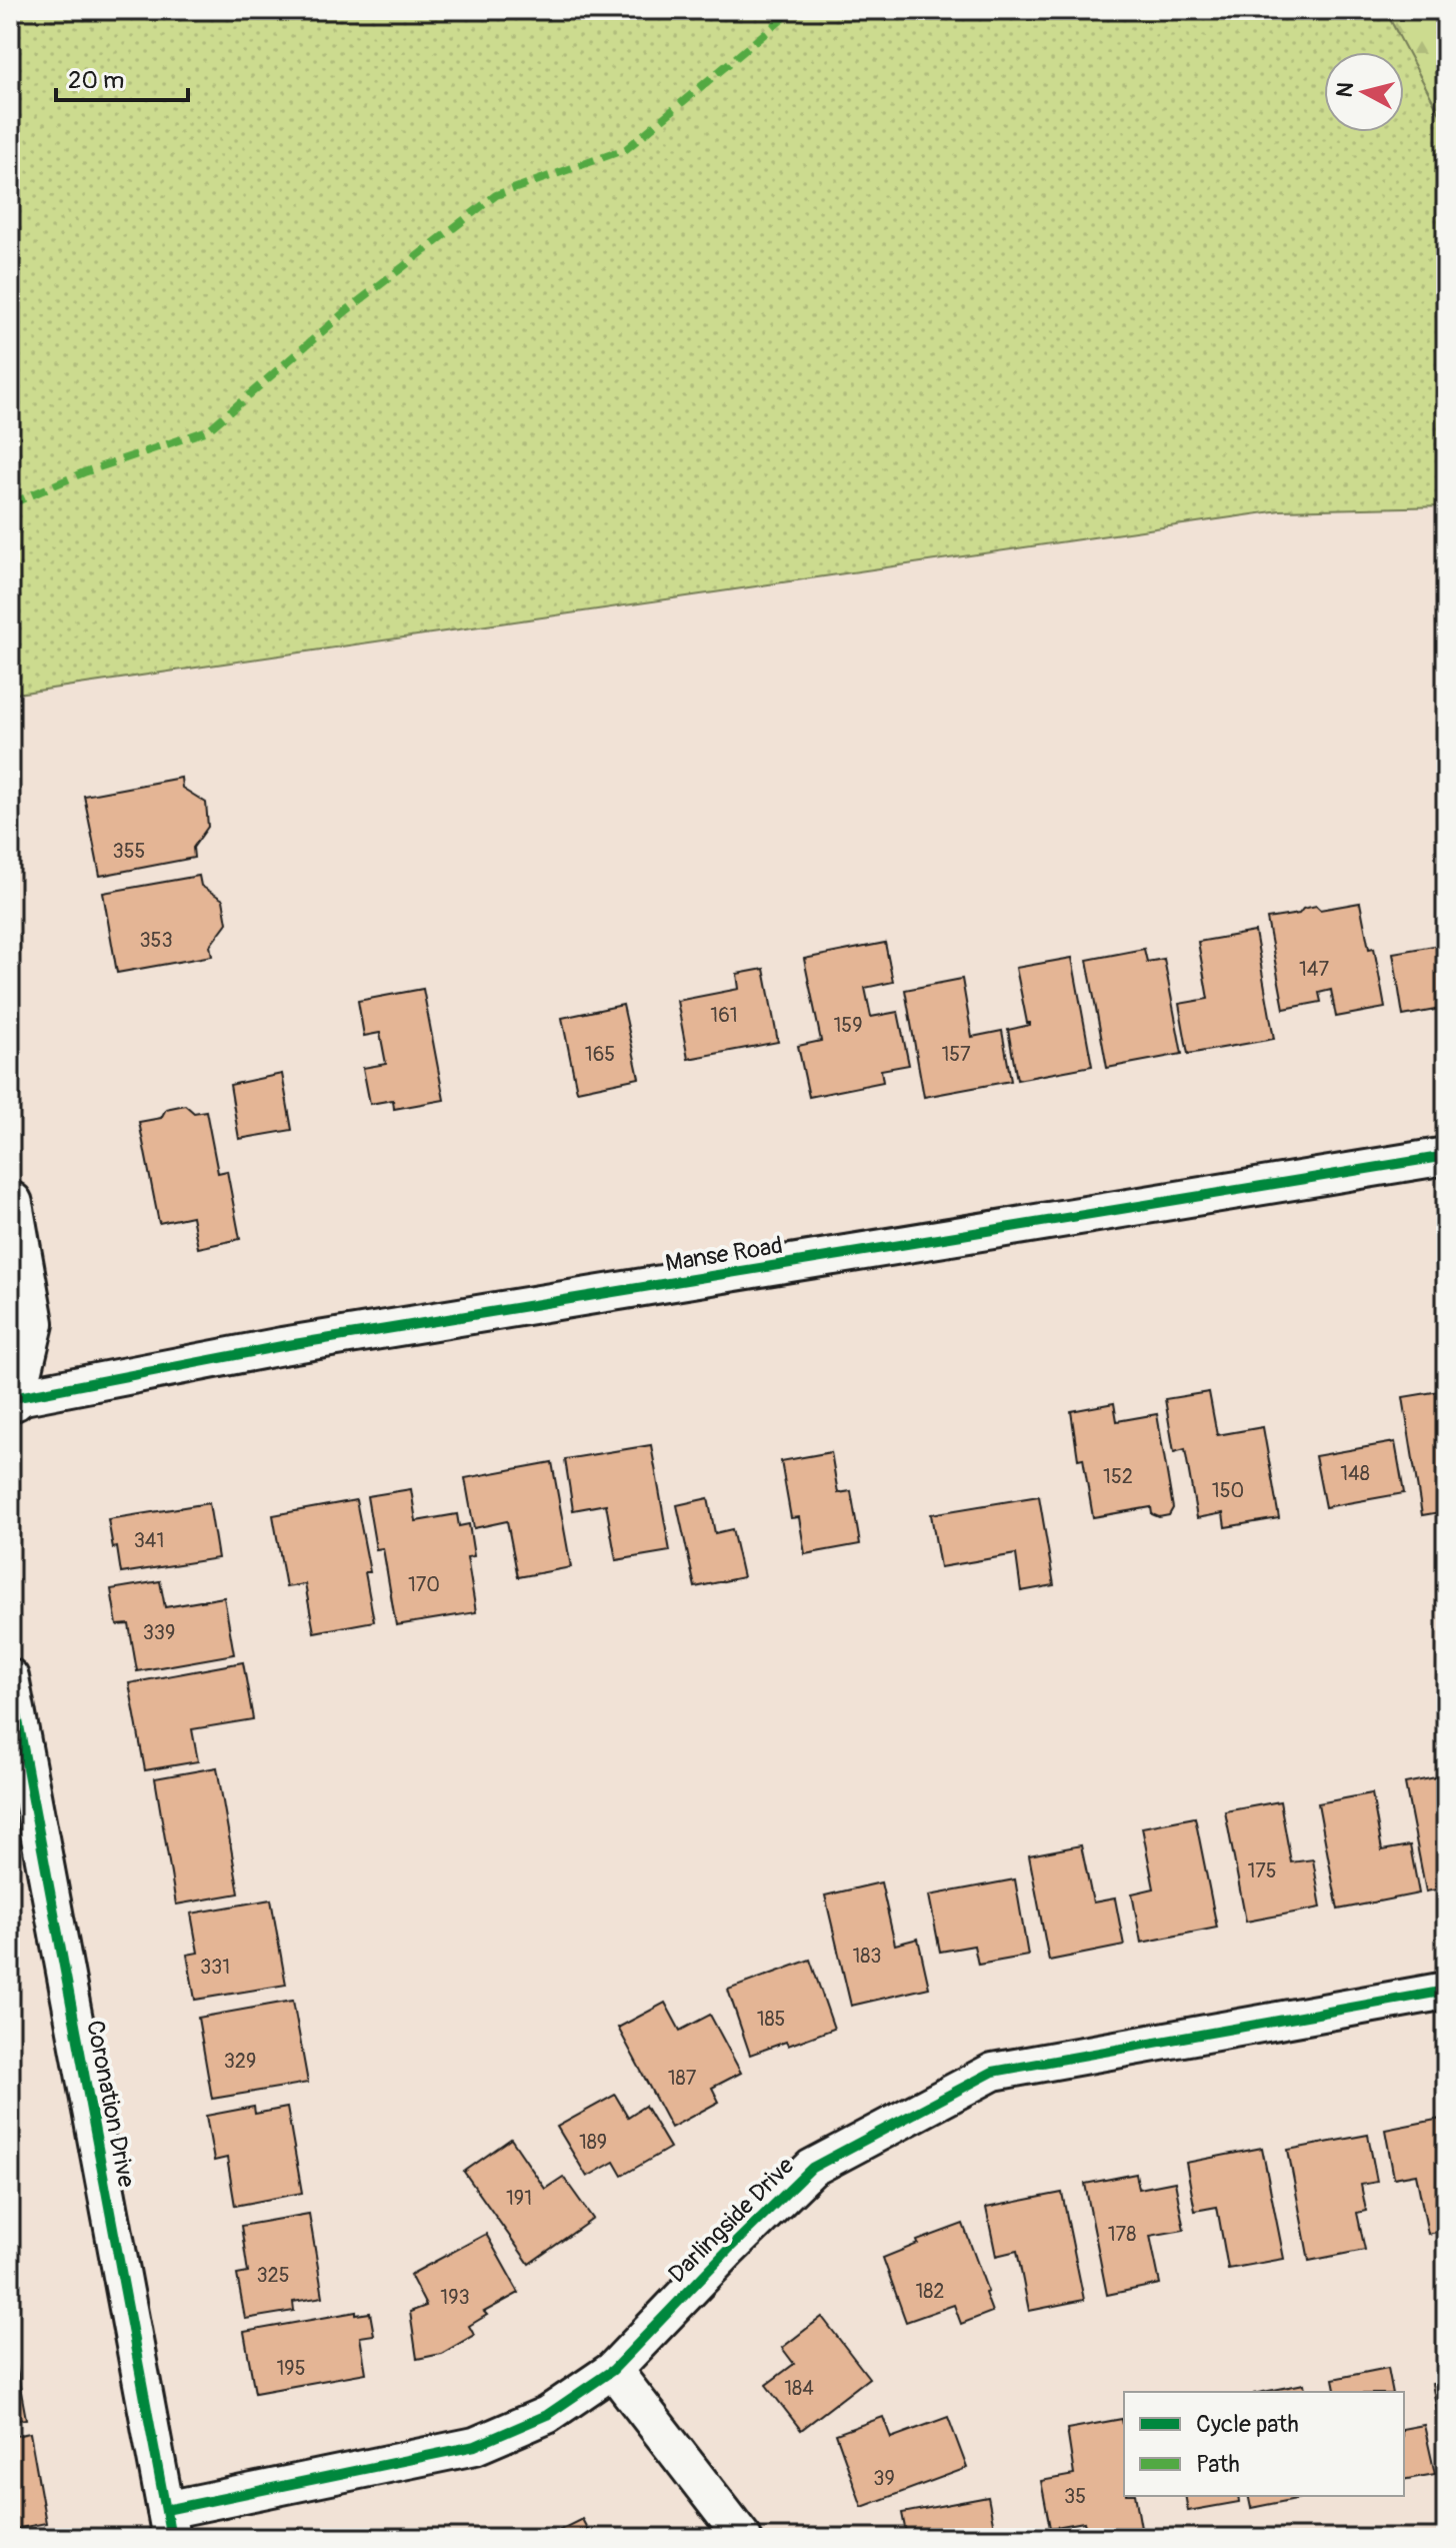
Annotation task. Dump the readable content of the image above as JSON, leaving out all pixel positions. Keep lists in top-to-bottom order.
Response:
{
  "streets": {
    "street": ["Manse Road", "Coronation Drive", "Darlingside Drive"]
  },
  "crossings": [
    ["Coronation Drive", "Darlingside Drive"]
  ],
  "house_numbers": [
    "355",
    "353",
    "147",
    "161",
    "159",
    "165",
    "157",
    "148",
    "152",
    "150",
    "341",
    "170",
    "339",
    "175",
    "183",
    "331",
    "185",
    "329",
    "187",
    "189",
    "191",
    "178",
    "325",
    "182",
    "193",
    "195",
    "184",
    "39",
    "35"
  ],
  "legend": ["Cycle path", "Path"],
  "scale_bar": "20 m",
  "north": "left"
}
